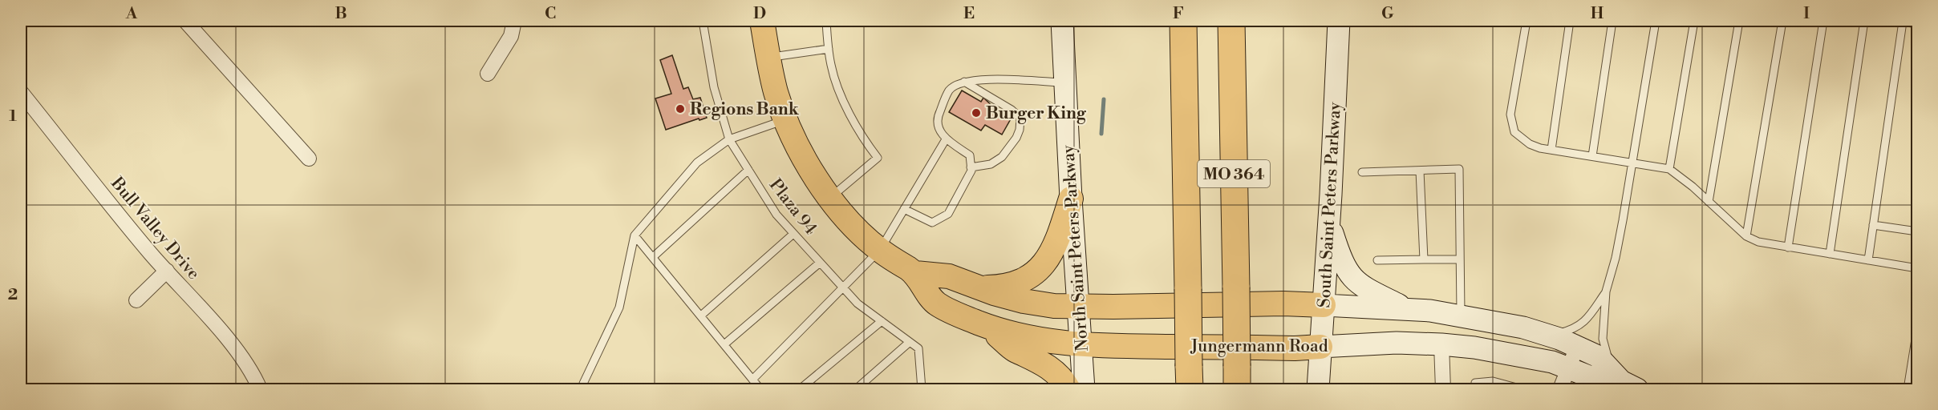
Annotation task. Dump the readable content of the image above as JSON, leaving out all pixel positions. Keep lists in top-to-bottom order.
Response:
{
  "streets": {
    "highway": ["MO 364"],
    "main road": ["South Saint Peters Parkway", "North Saint Peters Parkway", "Jungermann Road"],
    "street": ["Bull Valley Drive"],
    "lane": ["Plaza 94"]
  },
  "crossings": [
    ["South Saint Peters Parkway", "Jungermann Road"],
    ["North Saint Peters Parkway", "Jungermann Road"]
  ],
  "places": ["Regions Bank", "Burger King"],
  "grid": {
    "columns": [
      "A",
      "B",
      "C",
      "D",
      "E",
      "F",
      "G",
      "H",
      "I"
    ],
    "rows": ["1", "2"]
  }
}
